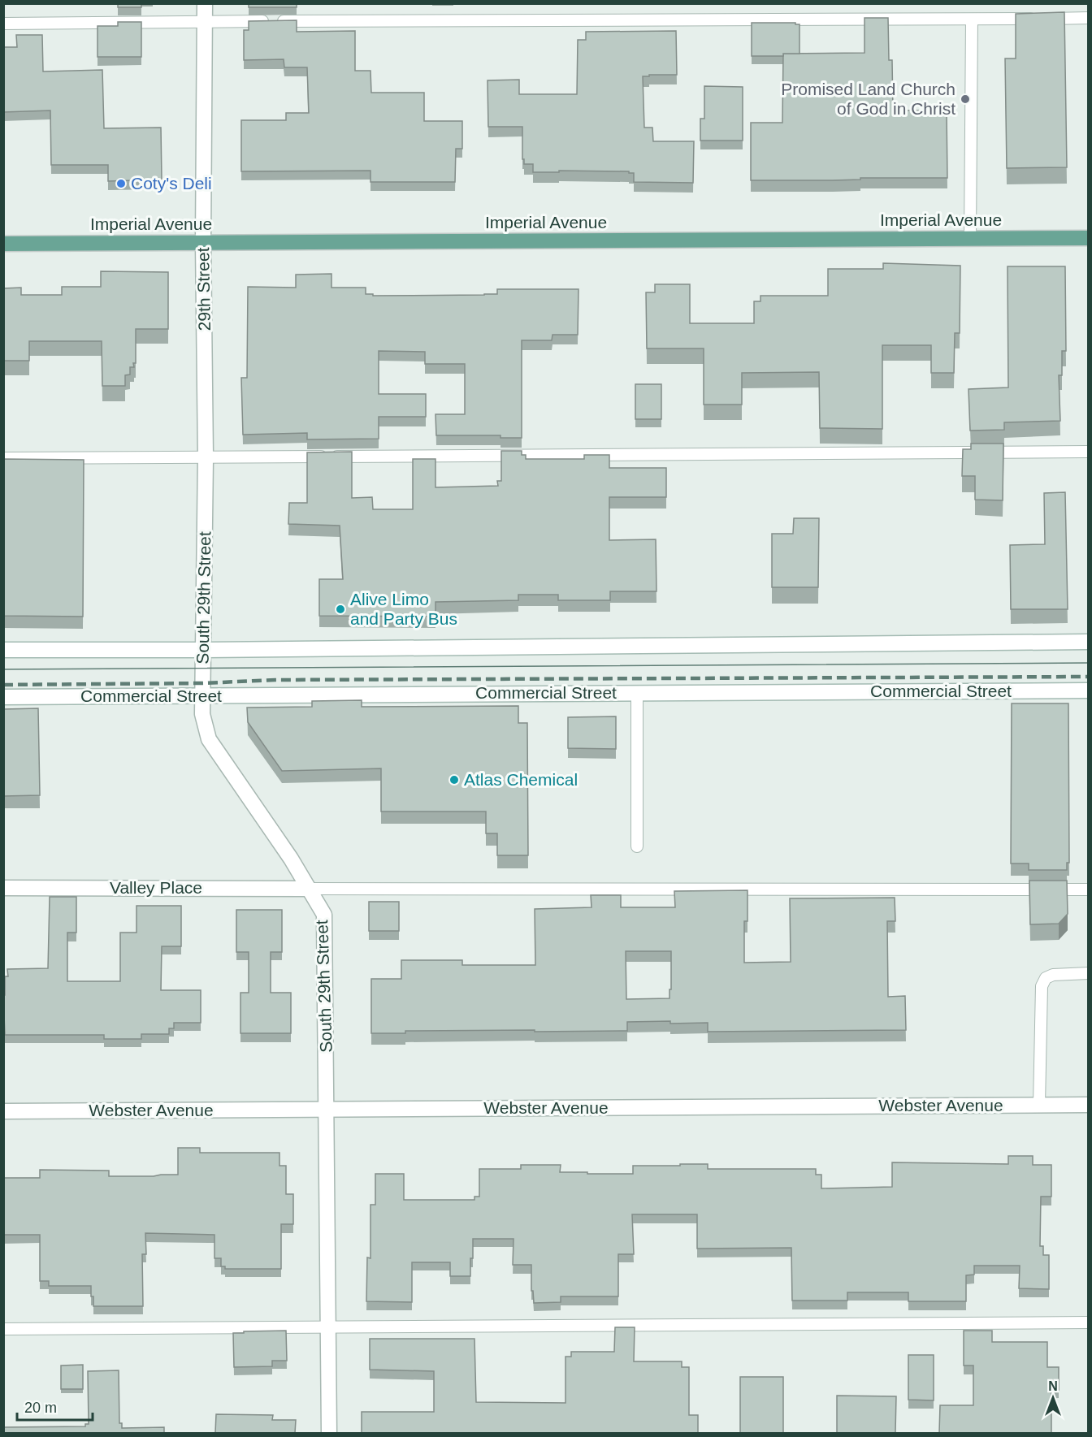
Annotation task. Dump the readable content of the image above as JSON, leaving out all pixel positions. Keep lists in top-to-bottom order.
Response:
{
  "streets": {
    "main road": ["Imperial Avenue"],
    "street": [
      "29th Street",
      "South 29th Street",
      "Commercial Street",
      "Valley Place",
      "Webster Avenue"
    ]
  },
  "crossings": [
    ["Imperial Avenue", "29th Street"],
    ["29th Street", "South 29th Street"],
    ["South 29th Street", "Commercial Street"],
    ["South 29th Street", "Valley Place"],
    ["South 29th Street", "Webster Avenue"]
  ],
  "places": [
    "Promised Land Church of God in Christ",
    "Coty's Deli",
    "Alive Limo and Party Bus",
    "Atlas Chemical"
  ],
  "scale_bar": "20 m",
  "north": "top"
}
